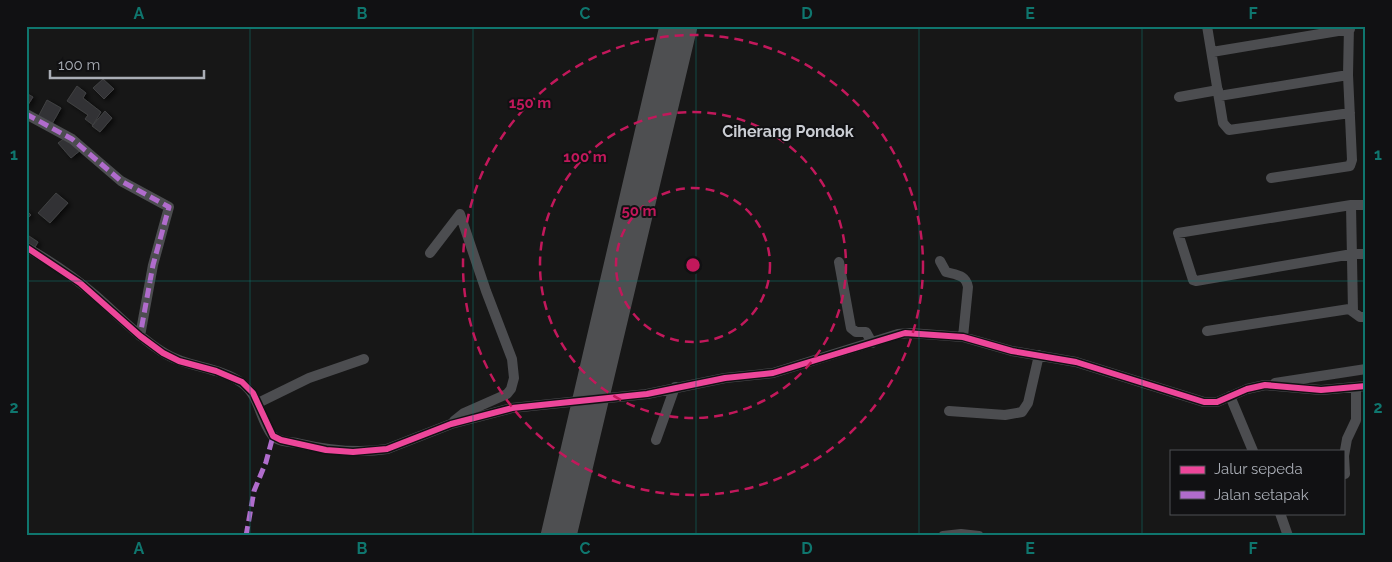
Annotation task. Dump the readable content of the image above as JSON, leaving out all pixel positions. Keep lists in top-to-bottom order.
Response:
{
  "districts": ["Ciherang Pondok"],
  "legend": ["Jalur sepeda", "Jalan setapak"],
  "scale_bar": "100 m",
  "grid": {
    "columns": [
      "A",
      "B",
      "C",
      "D",
      "E",
      "F"
    ],
    "rows": ["1", "2"]
  },
  "rings": ["150 m", "100 m", "50 m"]
}
